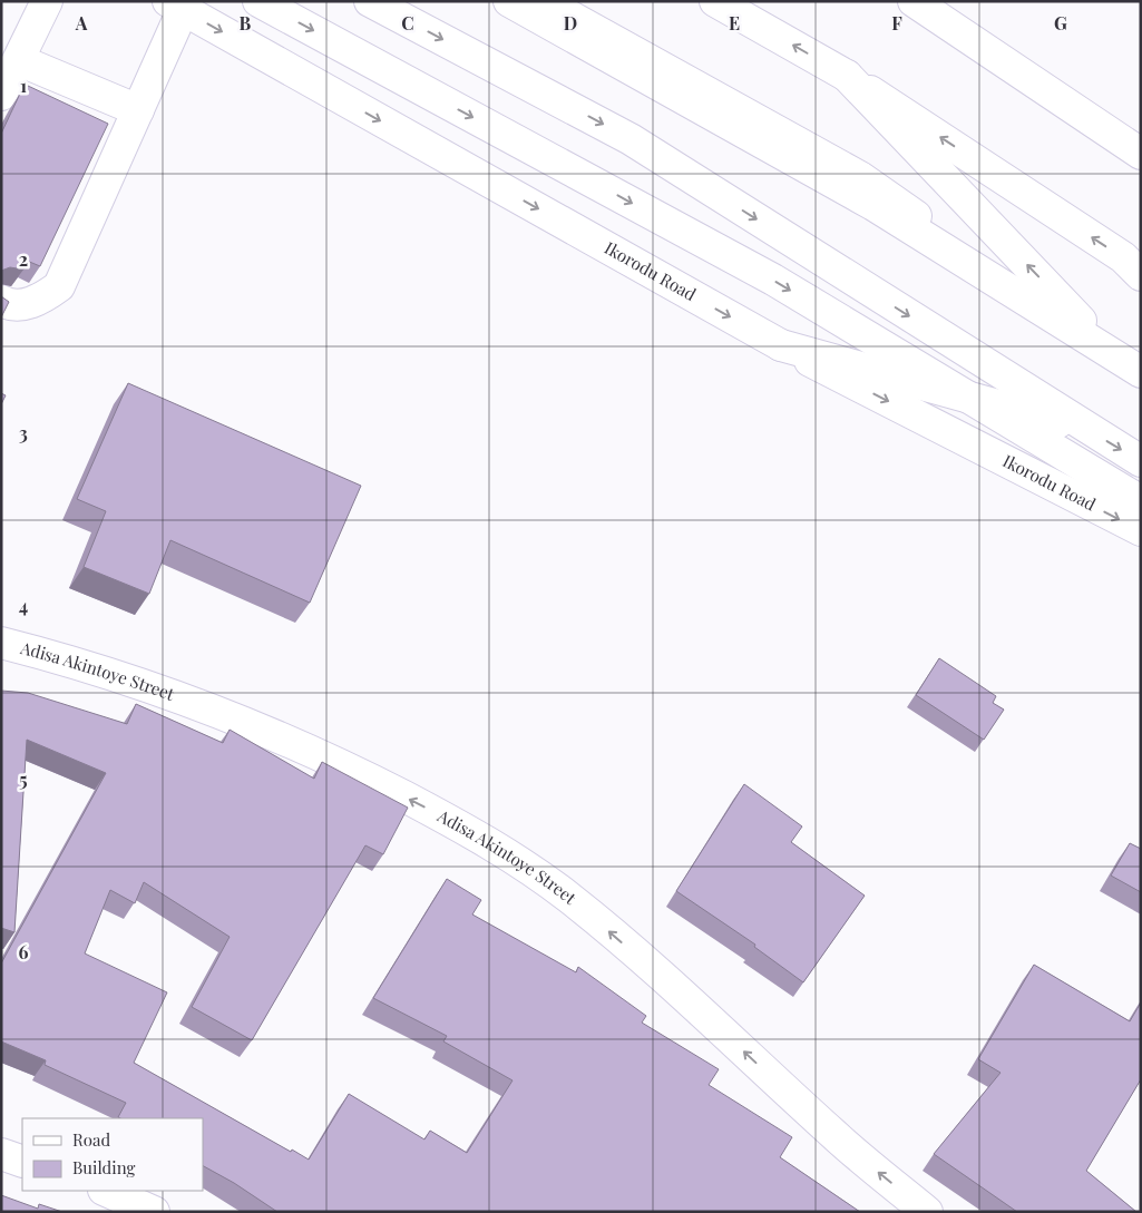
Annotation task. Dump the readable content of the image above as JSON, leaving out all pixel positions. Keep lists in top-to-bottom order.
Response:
{
  "streets": {
    "main road": ["Ikorodu Road", "Adisa Akintoye Street"]
  },
  "one_way": ["Adisa Akintoye Street"],
  "legend": ["Road", "Building"],
  "grid": {
    "columns": [
      "A",
      "B",
      "C",
      "D",
      "E",
      "F",
      "G"
    ],
    "rows": [
      "1",
      "2",
      "3",
      "4",
      "5",
      "6"
    ]
  }
}
